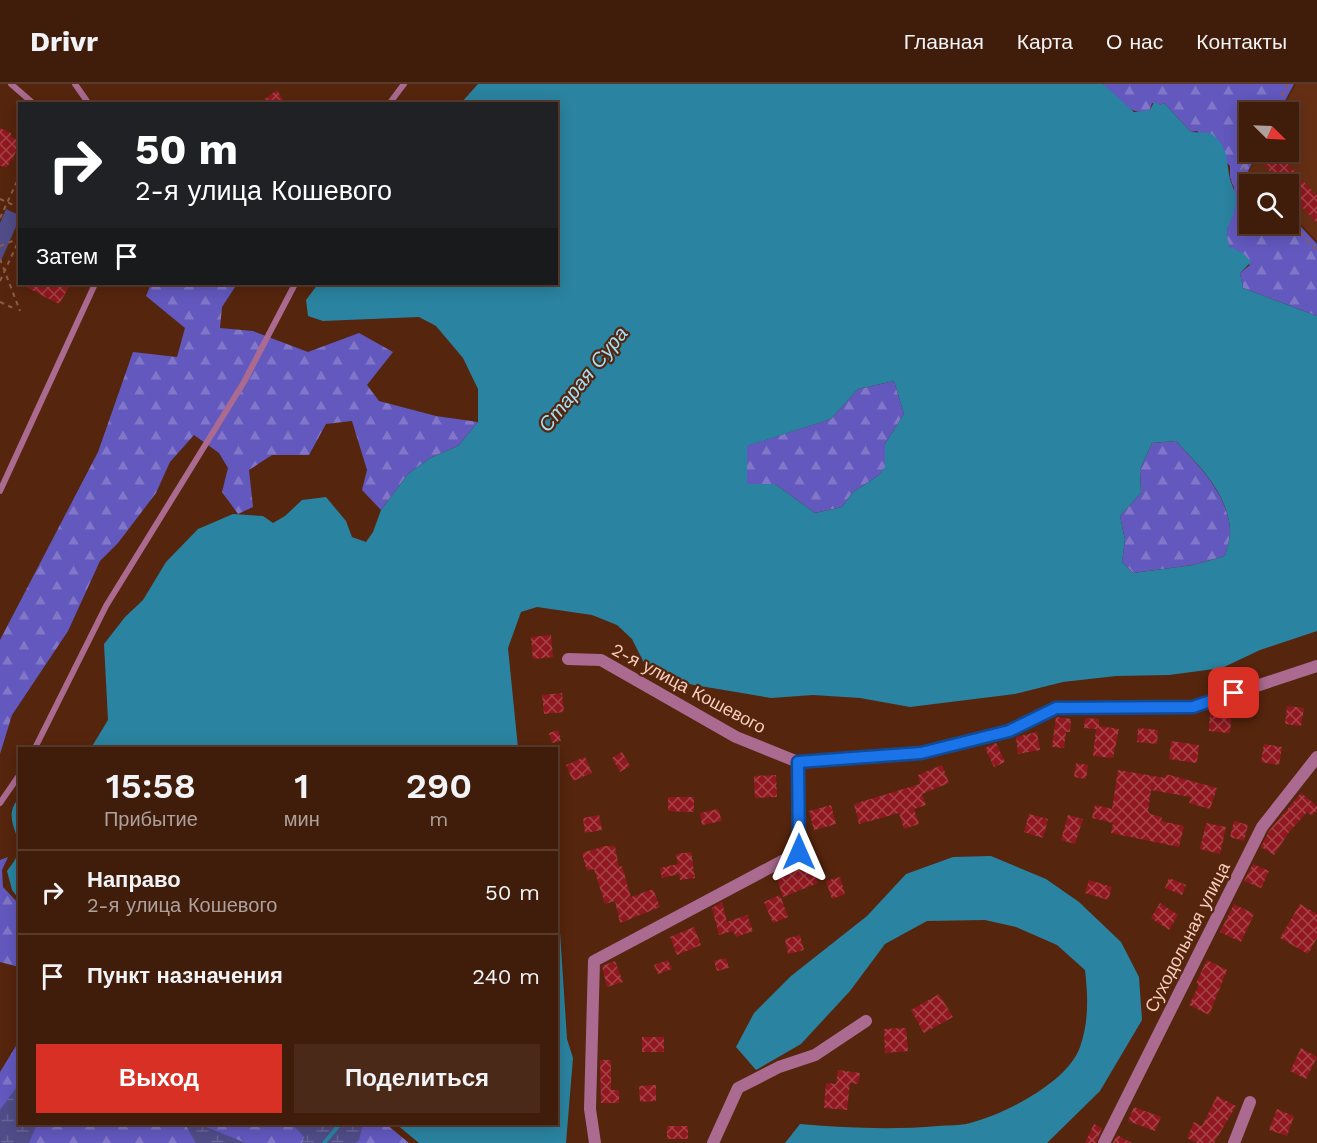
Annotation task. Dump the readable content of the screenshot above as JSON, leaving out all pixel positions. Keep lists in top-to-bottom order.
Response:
{
  "streets": {
    "street": ["2-я улица Кошевого", "Суходольная улица"]
  },
  "water": ["Старая Сура"],
  "north": "bottom right",
  "page": {
    "header": "Drivr",
    "nav": [
      "Главная",
      "Карта",
      "О нас",
      "Контакты"
    ],
    "turn": ["50 m", "2-я улица Кошевого"],
    "then": "Затем",
    "eta": [
      "15:58",
      "Прибытие",
      "1",
      "мин",
      "290",
      "m"
    ],
    "list": [
      {
        "name": "Направо",
        "note": "2-я улица Кошевого",
        "value": "50 m"
      },
      {
        "name": "Пункт назначения",
        "value": "240 m"
      }
    ],
    "buttons": ["Выход", "Поделиться"]
  }
}
